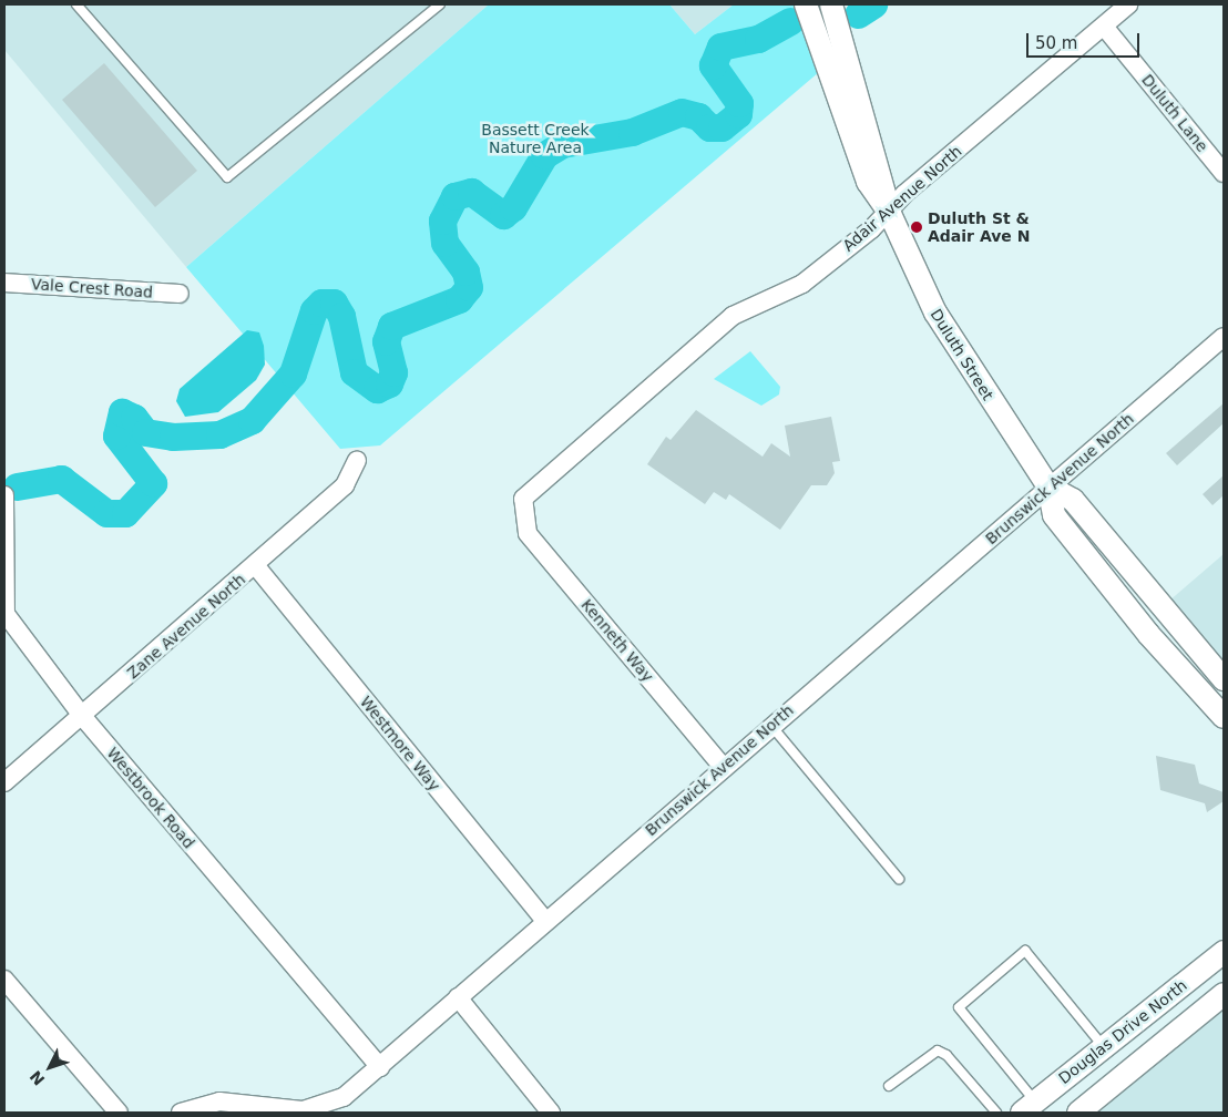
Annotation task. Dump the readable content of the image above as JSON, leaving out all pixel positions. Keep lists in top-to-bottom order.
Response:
{
  "streets": {
    "street": [
      "Duluth Lane",
      "Adair Avenue North",
      "Vale Crest Road",
      "Duluth Street",
      "Brunswick Avenue North",
      "Zane Avenue North",
      "Kenneth Way",
      "Westmore Way",
      "Westbrook Road",
      "Douglas Drive North"
    ]
  },
  "crossings": [
    ["Duluth Lane", "Adair Avenue North"],
    ["Adair Avenue North", "Duluth Street"],
    ["Adair Avenue North", "Kenneth Way"],
    ["Duluth Street", "Brunswick Avenue North"],
    ["Brunswick Avenue North", "Kenneth Way"],
    ["Brunswick Avenue North", "Westmore Way"],
    ["Brunswick Avenue North", "Westbrook Road"],
    ["Zane Avenue North", "Westmore Way"],
    ["Zane Avenue North", "Westbrook Road"]
  ],
  "parks": ["Bassett Creek Nature Area"],
  "places": ["Duluth St & Adair Ave N"],
  "scale_bar": "50 m",
  "north": "bottom left"
}
